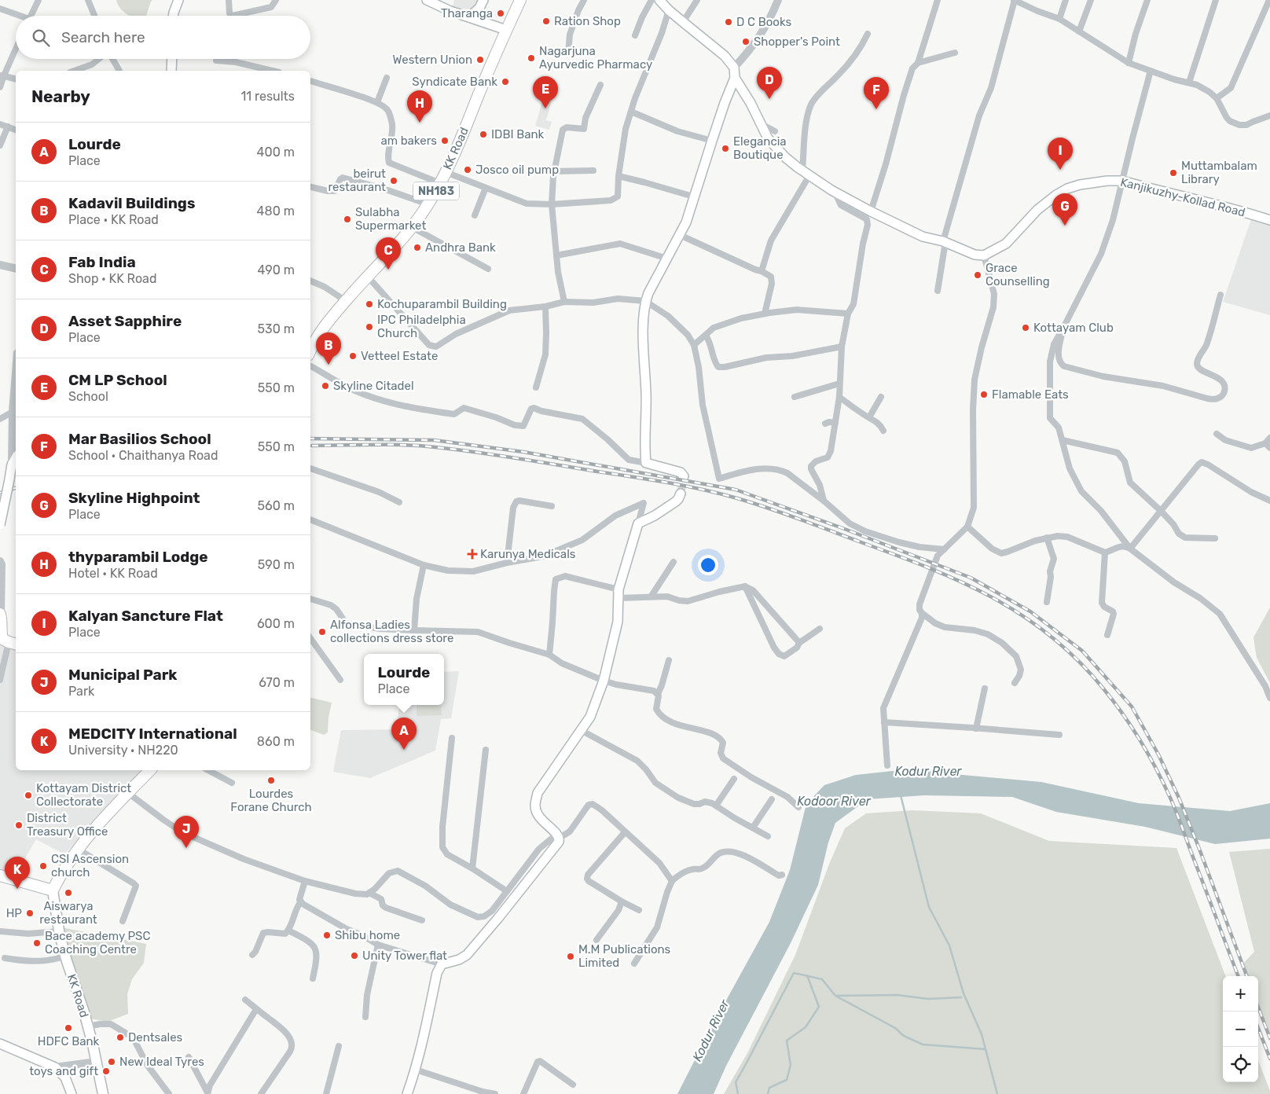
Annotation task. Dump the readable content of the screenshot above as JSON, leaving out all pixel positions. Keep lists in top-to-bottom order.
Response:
{
  "streets": {
    "highway": ["KK Road", "NH183"],
    "main road": ["Kanjikuzhy-Kollad Road"]
  },
  "water": ["Kodur River", "Kodoor River"],
  "places": {
    "other": [
      "Tharanga",
      "Ration Shop",
      "D C Books",
      "Shopper's Point",
      "Nagarjuna Ayurvedic Pharmacy",
      "Western Union",
      "Syndicate Bank",
      "IDBI Bank",
      "am bakers",
      "Elegancia Boutique",
      "Josco oil pump",
      "Muttambalam Library",
      "beirut restaurant",
      "Sulabha Supermarket",
      "Andhra Bank",
      "Grace Counselling",
      "Kochuparambil Building",
      "IPC Philadelphia Church",
      "Kottayam Club",
      "Vetteel Estate",
      "Skyline Citadel",
      "Flamable Eats",
      "Alfonsa Ladies collections dress store",
      "Lourdes Forane Church",
      "Kottayam District Collectorate",
      "District Treasury Office",
      "CSI Ascension church",
      "Aiswarya restaurant",
      "HP",
      "Shibu home",
      "Bace academy PSC Coaching Centre",
      "Unity Tower flat",
      "M.M Publications Limited",
      "HDFC Bank",
      "Dentsales",
      "New Ideal Tyres",
      "toys and gift"
    ],
    "health": ["Karunya Medicals"]
  },
  "page": {
    "search": "Search here",
    "pins": [
      "D",
      "E",
      "F",
      "H",
      "I",
      "G",
      "C",
      "B",
      "A",
      "J",
      "K"
    ],
    "heading": ["Nearby", "11 results"],
    "list": [
      {
        "mark": "A",
        "name": "Lourde",
        "note": "Place",
        "value": "400 m"
      },
      {
        "mark": "B",
        "name": "Kadavil Buildings",
        "note": "Place · KK Road",
        "value": "480 m"
      },
      {
        "mark": "C",
        "name": "Fab India",
        "note": "Shop · KK Road",
        "value": "490 m"
      },
      {
        "mark": "D",
        "name": "Asset Sapphire",
        "note": "Place",
        "value": "530 m"
      },
      {
        "mark": "E",
        "name": "CM LP School",
        "note": "School",
        "value": "550 m"
      },
      {
        "mark": "F",
        "name": "Mar Basilios School",
        "note": "School · Chaithanya Road",
        "value": "550 m"
      },
      {
        "mark": "G",
        "name": "Skyline Highpoint",
        "note": "Place",
        "value": "560 m"
      },
      {
        "mark": "H",
        "name": "thyparambil Lodge",
        "note": "Hotel · KK Road",
        "value": "590 m"
      },
      {
        "mark": "I",
        "name": "Kalyan Sancture Flat",
        "note": "Place",
        "value": "600 m"
      },
      {
        "mark": "J",
        "name": "Municipal Park",
        "note": "Park",
        "value": "670 m"
      },
      {
        "mark": "K",
        "name": "MEDCITY International",
        "note": "University · NH220",
        "value": "860 m"
      }
    ],
    "popup": ["Lourde", "Place"],
    "map_buttons": ["+", "−"]
  }
}
